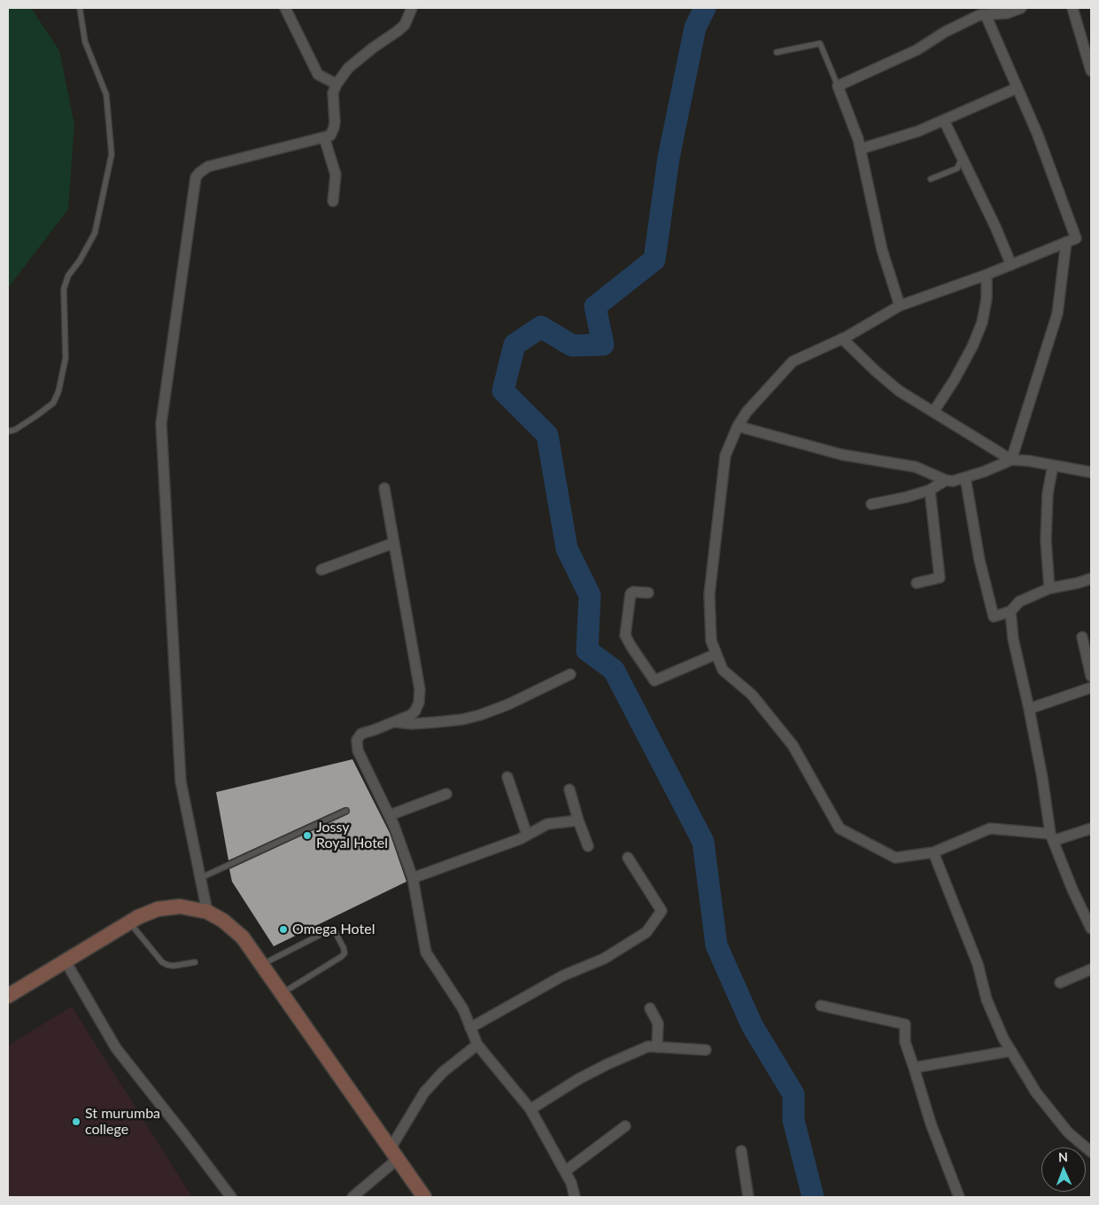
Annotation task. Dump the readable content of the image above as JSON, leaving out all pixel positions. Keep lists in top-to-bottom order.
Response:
{
  "places": ["Jossy Royal Hotel", "Omega Hotel", "St murumba college"],
  "north": "top"
}
